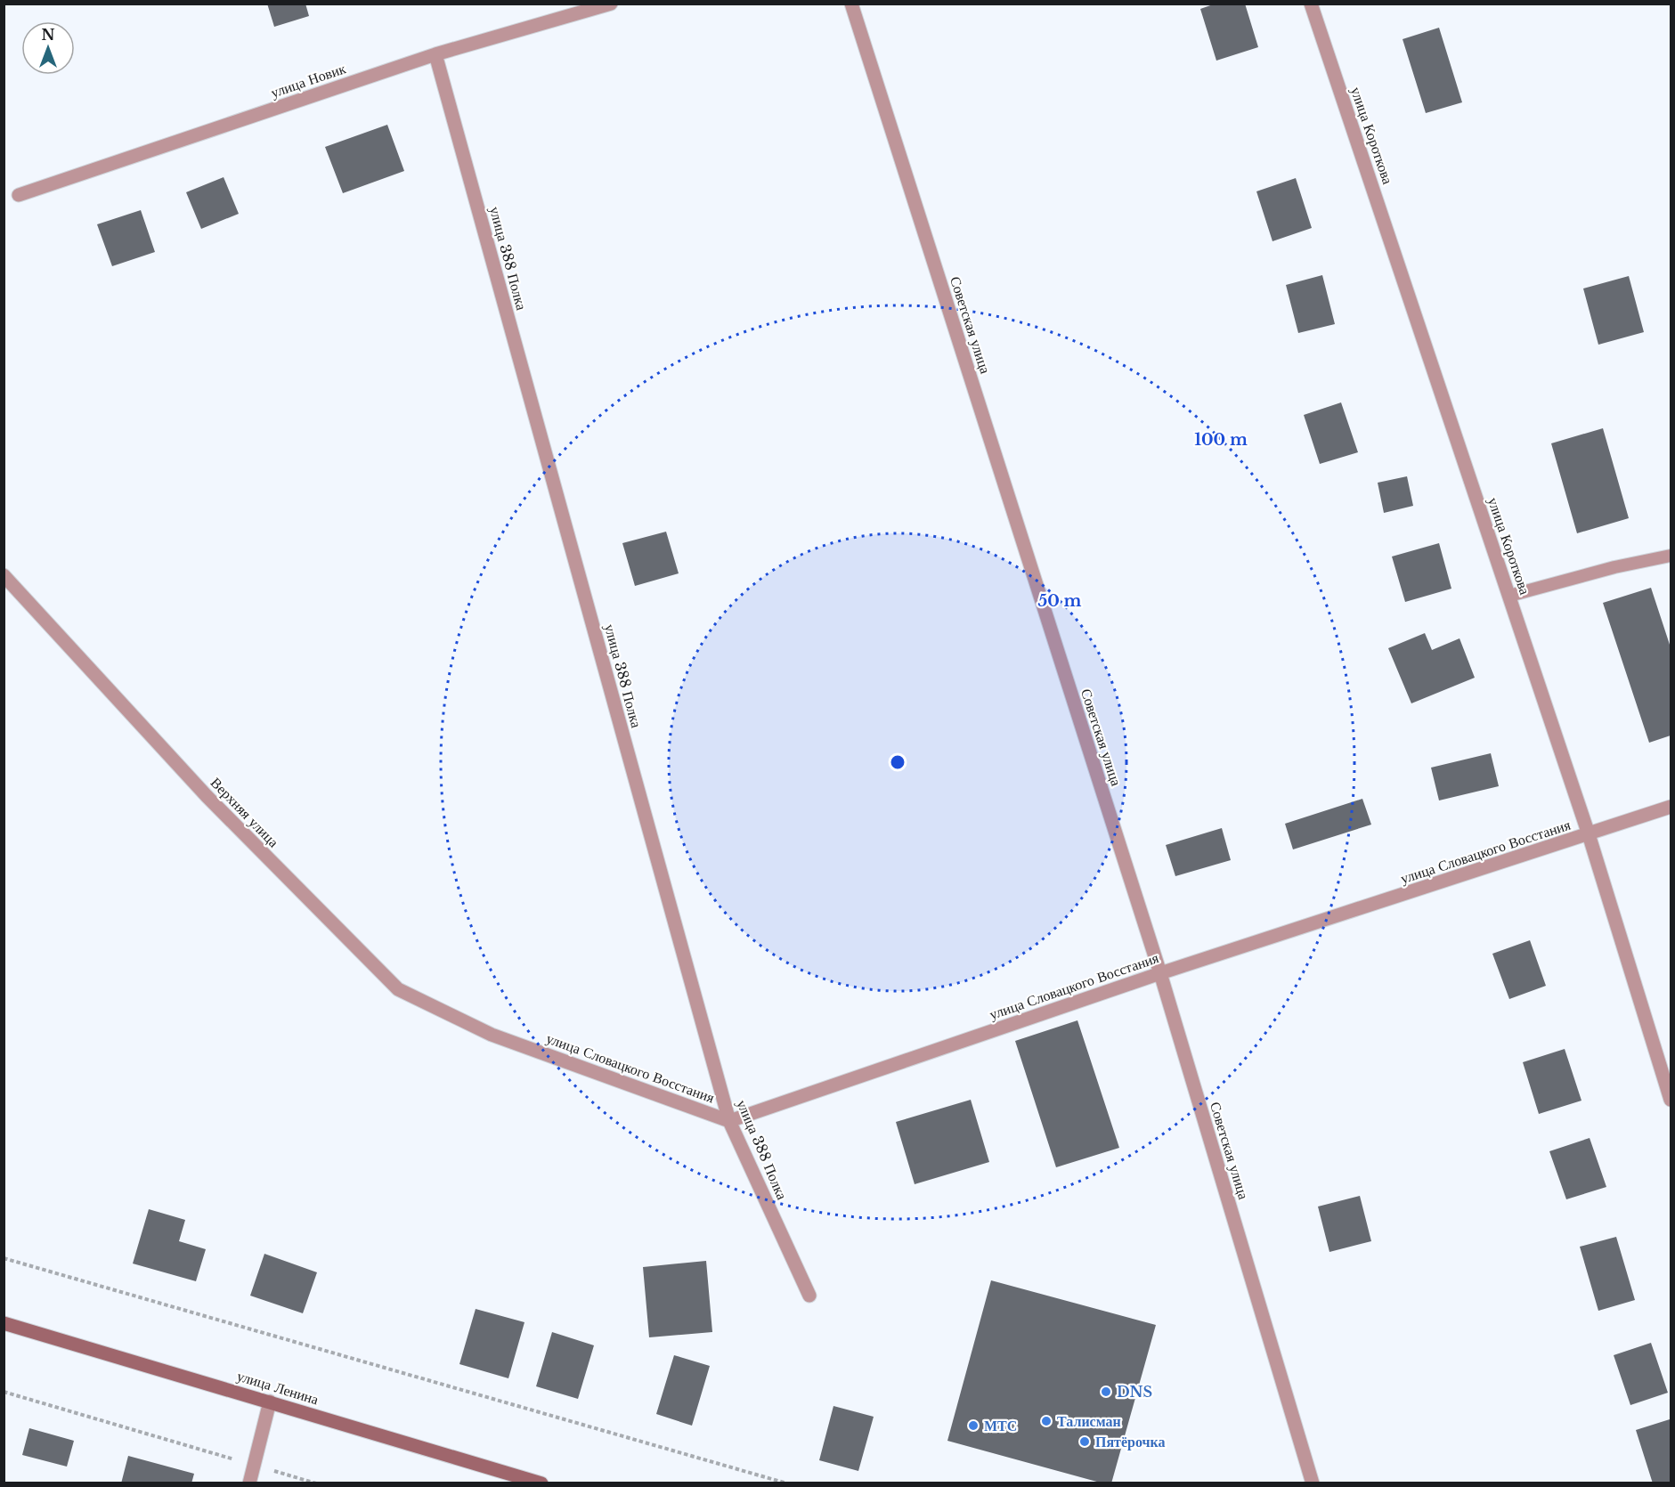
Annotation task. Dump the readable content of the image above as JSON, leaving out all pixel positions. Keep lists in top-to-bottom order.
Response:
{
  "streets": {
    "main road": ["улица Ленина"],
    "street": [
      "улица Новик",
      "улица Короткова",
      "улица 388 Полка",
      "Советская улица",
      "Верхняя улица",
      "улица Словацкого Восстания"
    ]
  },
  "crossings": [
    ["улица Новик", "улица 388 Полка"],
    ["улица Короткова", "улица Словацкого Восстания"],
    ["улица 388 Полка", "улица Словацкого Восстания"],
    ["Советская улица", "улица Словацкого Восстания"],
    ["Верхняя улица", "улица Словацкого Восстания"]
  ],
  "places": [
    "DNS",
    "Талисман",
    "МТС",
    "Пятёрочка"
  ],
  "north": "top",
  "rings": ["100 m", "50 m"]
}
